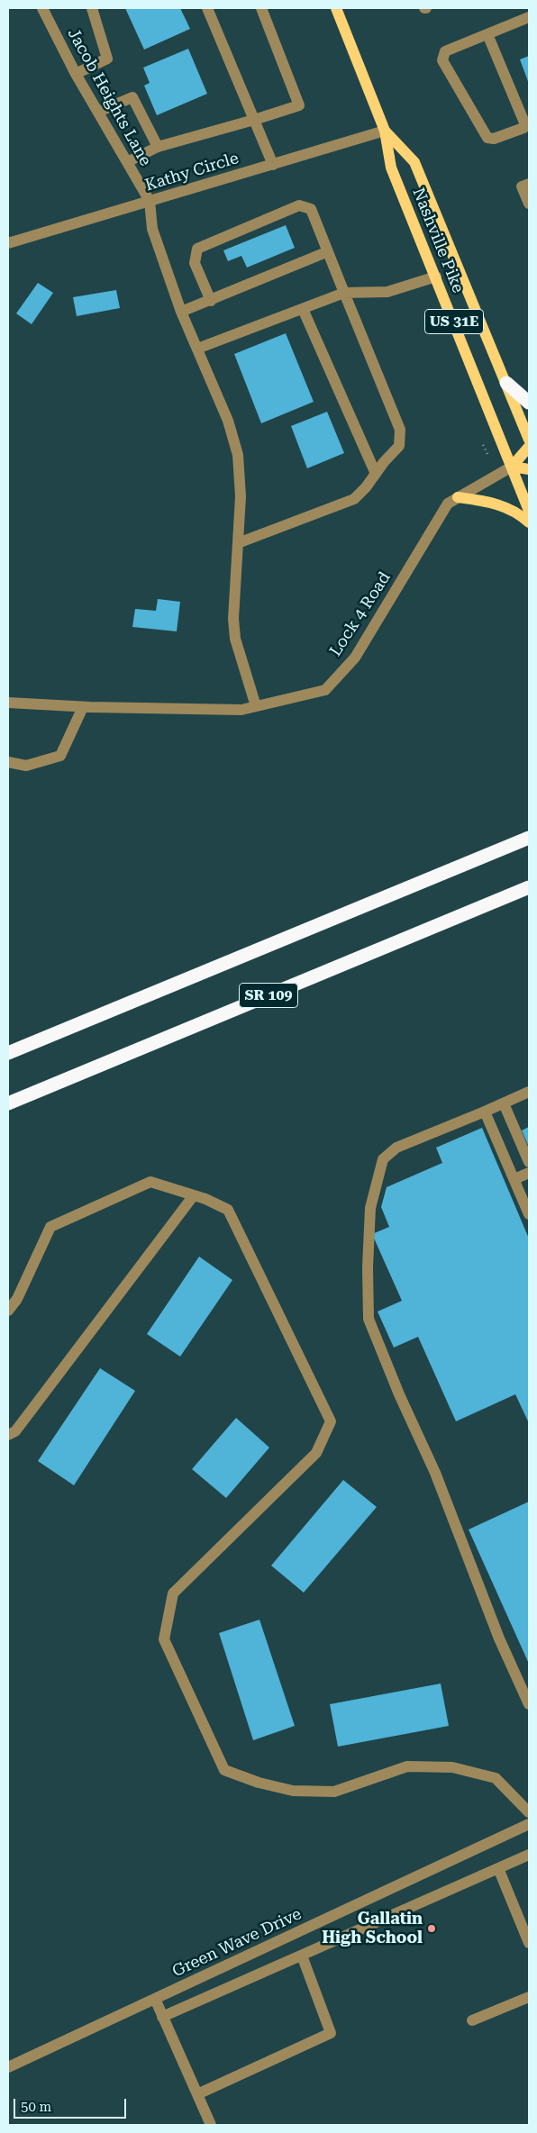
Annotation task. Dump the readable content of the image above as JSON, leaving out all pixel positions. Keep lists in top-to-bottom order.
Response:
{
  "streets": {
    "highway": ["SR 109"],
    "main road": ["Nashville Pike", "US 31E"],
    "street": [
      "Jacob Heights Lane",
      "Kathy Circle",
      "Lock 4 Road",
      "Green Wave Drive"
    ]
  },
  "crossings": [
    ["Jacob Heights Lane", "Kathy Circle"],
    ["Kathy Circle", "Nashville Pike"],
    ["Nashville Pike", "Lock 4 Road"]
  ],
  "places": ["Gallatin High School"],
  "scale_bar": "50 m"
}
